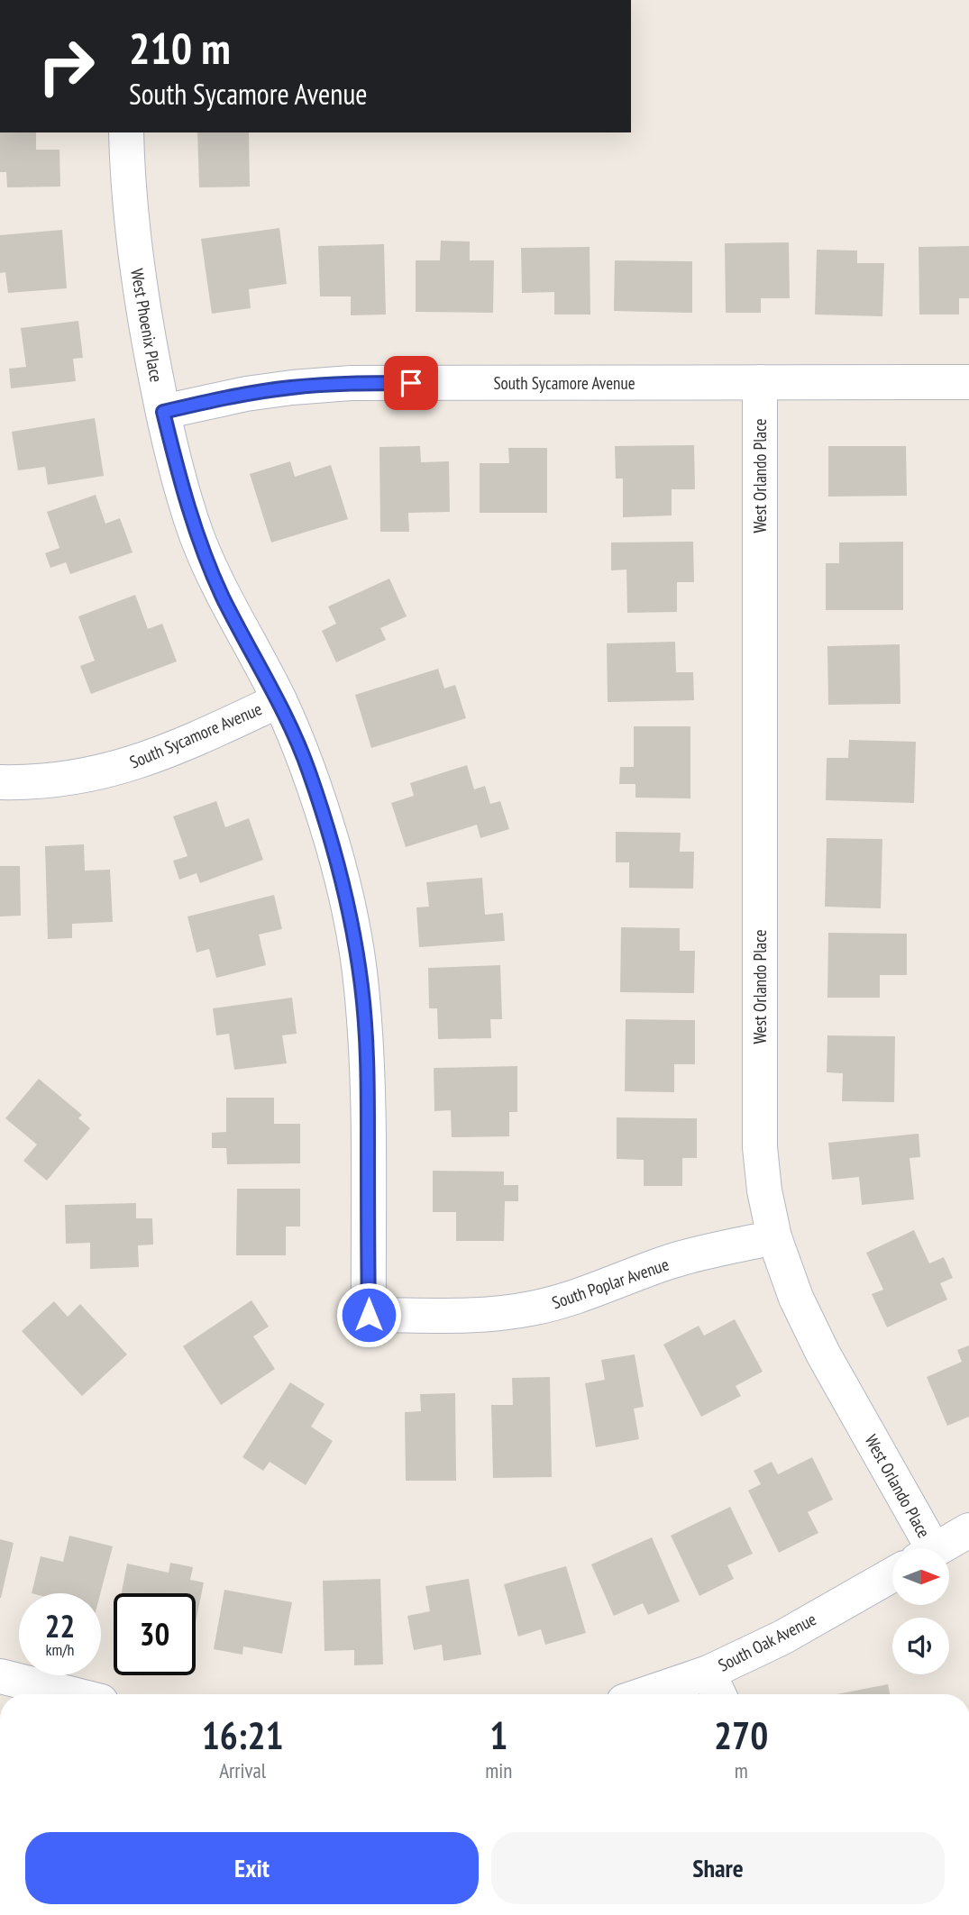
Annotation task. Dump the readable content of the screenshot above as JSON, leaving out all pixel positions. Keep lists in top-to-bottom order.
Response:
{
  "streets": {
    "street": [
      "West Phoenix Place",
      "South Sycamore Avenue",
      "West Orlando Place",
      "South Poplar Avenue",
      "South Oak Avenue"
    ]
  },
  "crossings": [
    ["West Phoenix Place", "South Sycamore Avenue"],
    ["West Phoenix Place", "South Poplar Avenue"],
    ["South Sycamore Avenue", "West Orlando Place"],
    ["West Orlando Place", "South Poplar Avenue"]
  ],
  "north": "right",
  "page": {
    "turn": ["210 m", "South Sycamore Avenue"],
    "speed": "22 km/h",
    "limit": "30",
    "eta": [
      "16:21",
      "Arrival",
      "1",
      "min",
      "270",
      "m"
    ],
    "buttons": ["Exit", "Share"]
  }
}
